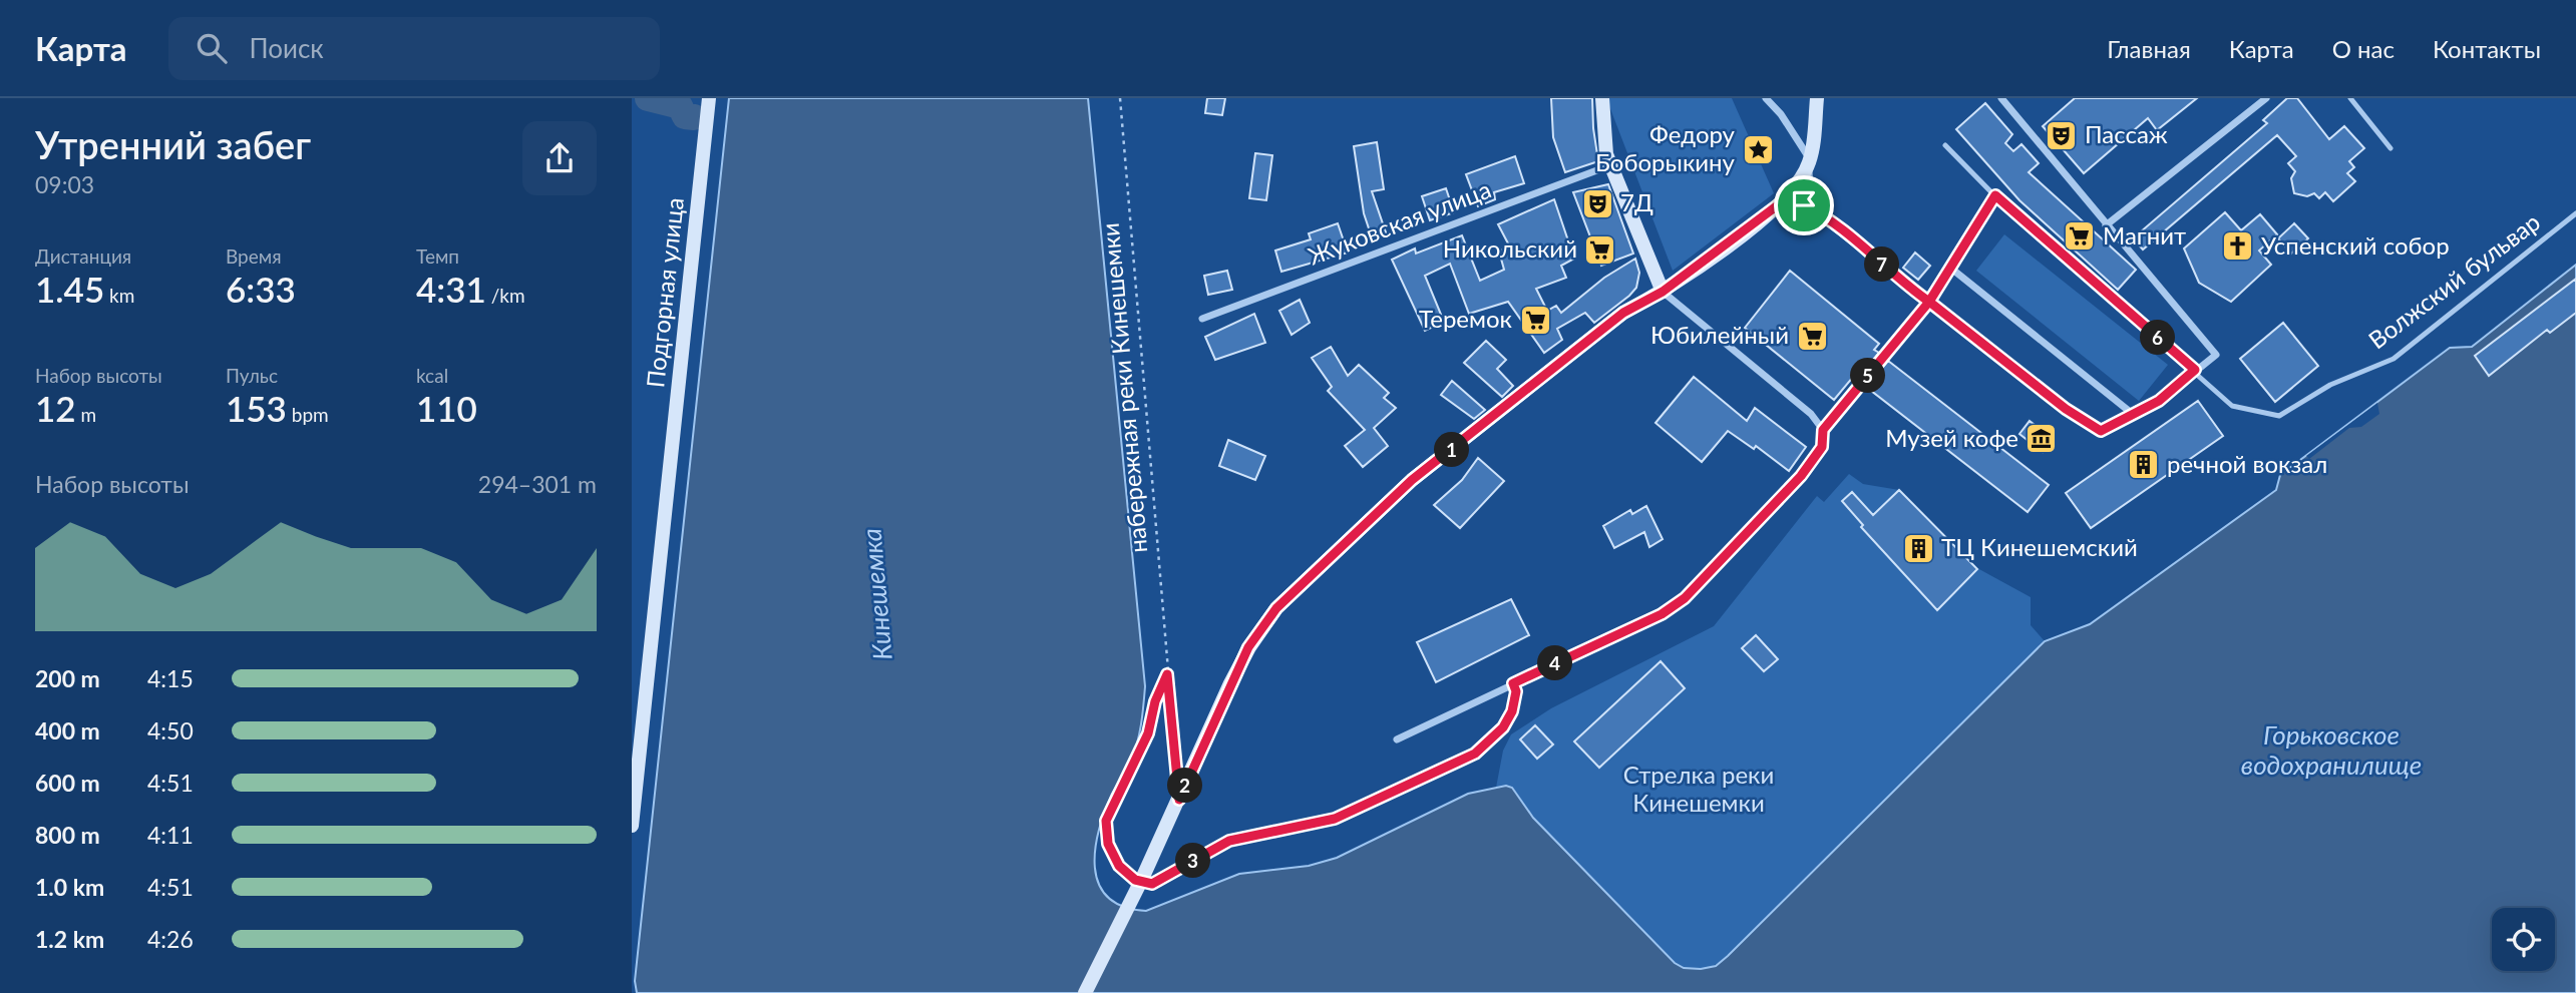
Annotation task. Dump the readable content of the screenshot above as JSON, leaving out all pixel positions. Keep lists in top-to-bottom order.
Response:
{
  "streets": {
    "main road": ["Подгорная улица"],
    "street": ["Жуковская улица"],
    "lane": ["Волжский бульвар"],
    "path": ["набережная реки Кинешемки"]
  },
  "water": ["Кинешемка", "Горьковское водохранилище"],
  "parks": ["Стрелка реки Кинешемки"],
  "places": {
    "theatre": ["Пассаж", "7Д"],
    "place": ["Федору Боборыкину"],
    "supermarket": [
      "Магнит",
      "Никольский",
      "Теремок",
      "Юбилейный"
    ],
    "church": ["Успенский собор"],
    "museum": ["Музей кофе"],
    "building": ["речной вокзал", "ТЦ Кинешемский"]
  },
  "page": {
    "header": "Карта",
    "search": "Поиск",
    "nav": [
      "Главная",
      "Карта",
      "О нас",
      "Контакты"
    ],
    "heading": ["Утренний забег", "09:03"],
    "stats": [
      ["Дистанция", "1.45 km"],
      ["Время", "6:33"],
      ["Темп", "4:31 /km"],
      ["Набор высоты", "12 m"],
      ["Пульс", "153 bpm"],
      ["kcal", "110"]
    ],
    "pins": [
      "7",
      "6",
      "5",
      "1",
      "4",
      "2",
      "3"
    ],
    "chart": ["Набор высоты", "294–301 m"],
    "list": [
      {
        "name": "200 m",
        "note": "4:15"
      },
      {
        "name": "400 m",
        "note": "4:50"
      },
      {
        "name": "600 m",
        "note": "4:51"
      },
      {
        "name": "800 m",
        "note": "4:11"
      },
      {
        "name": "1.0 km",
        "note": "4:51"
      },
      {
        "name": "1.2 km",
        "note": "4:26"
      }
    ]
  }
}
